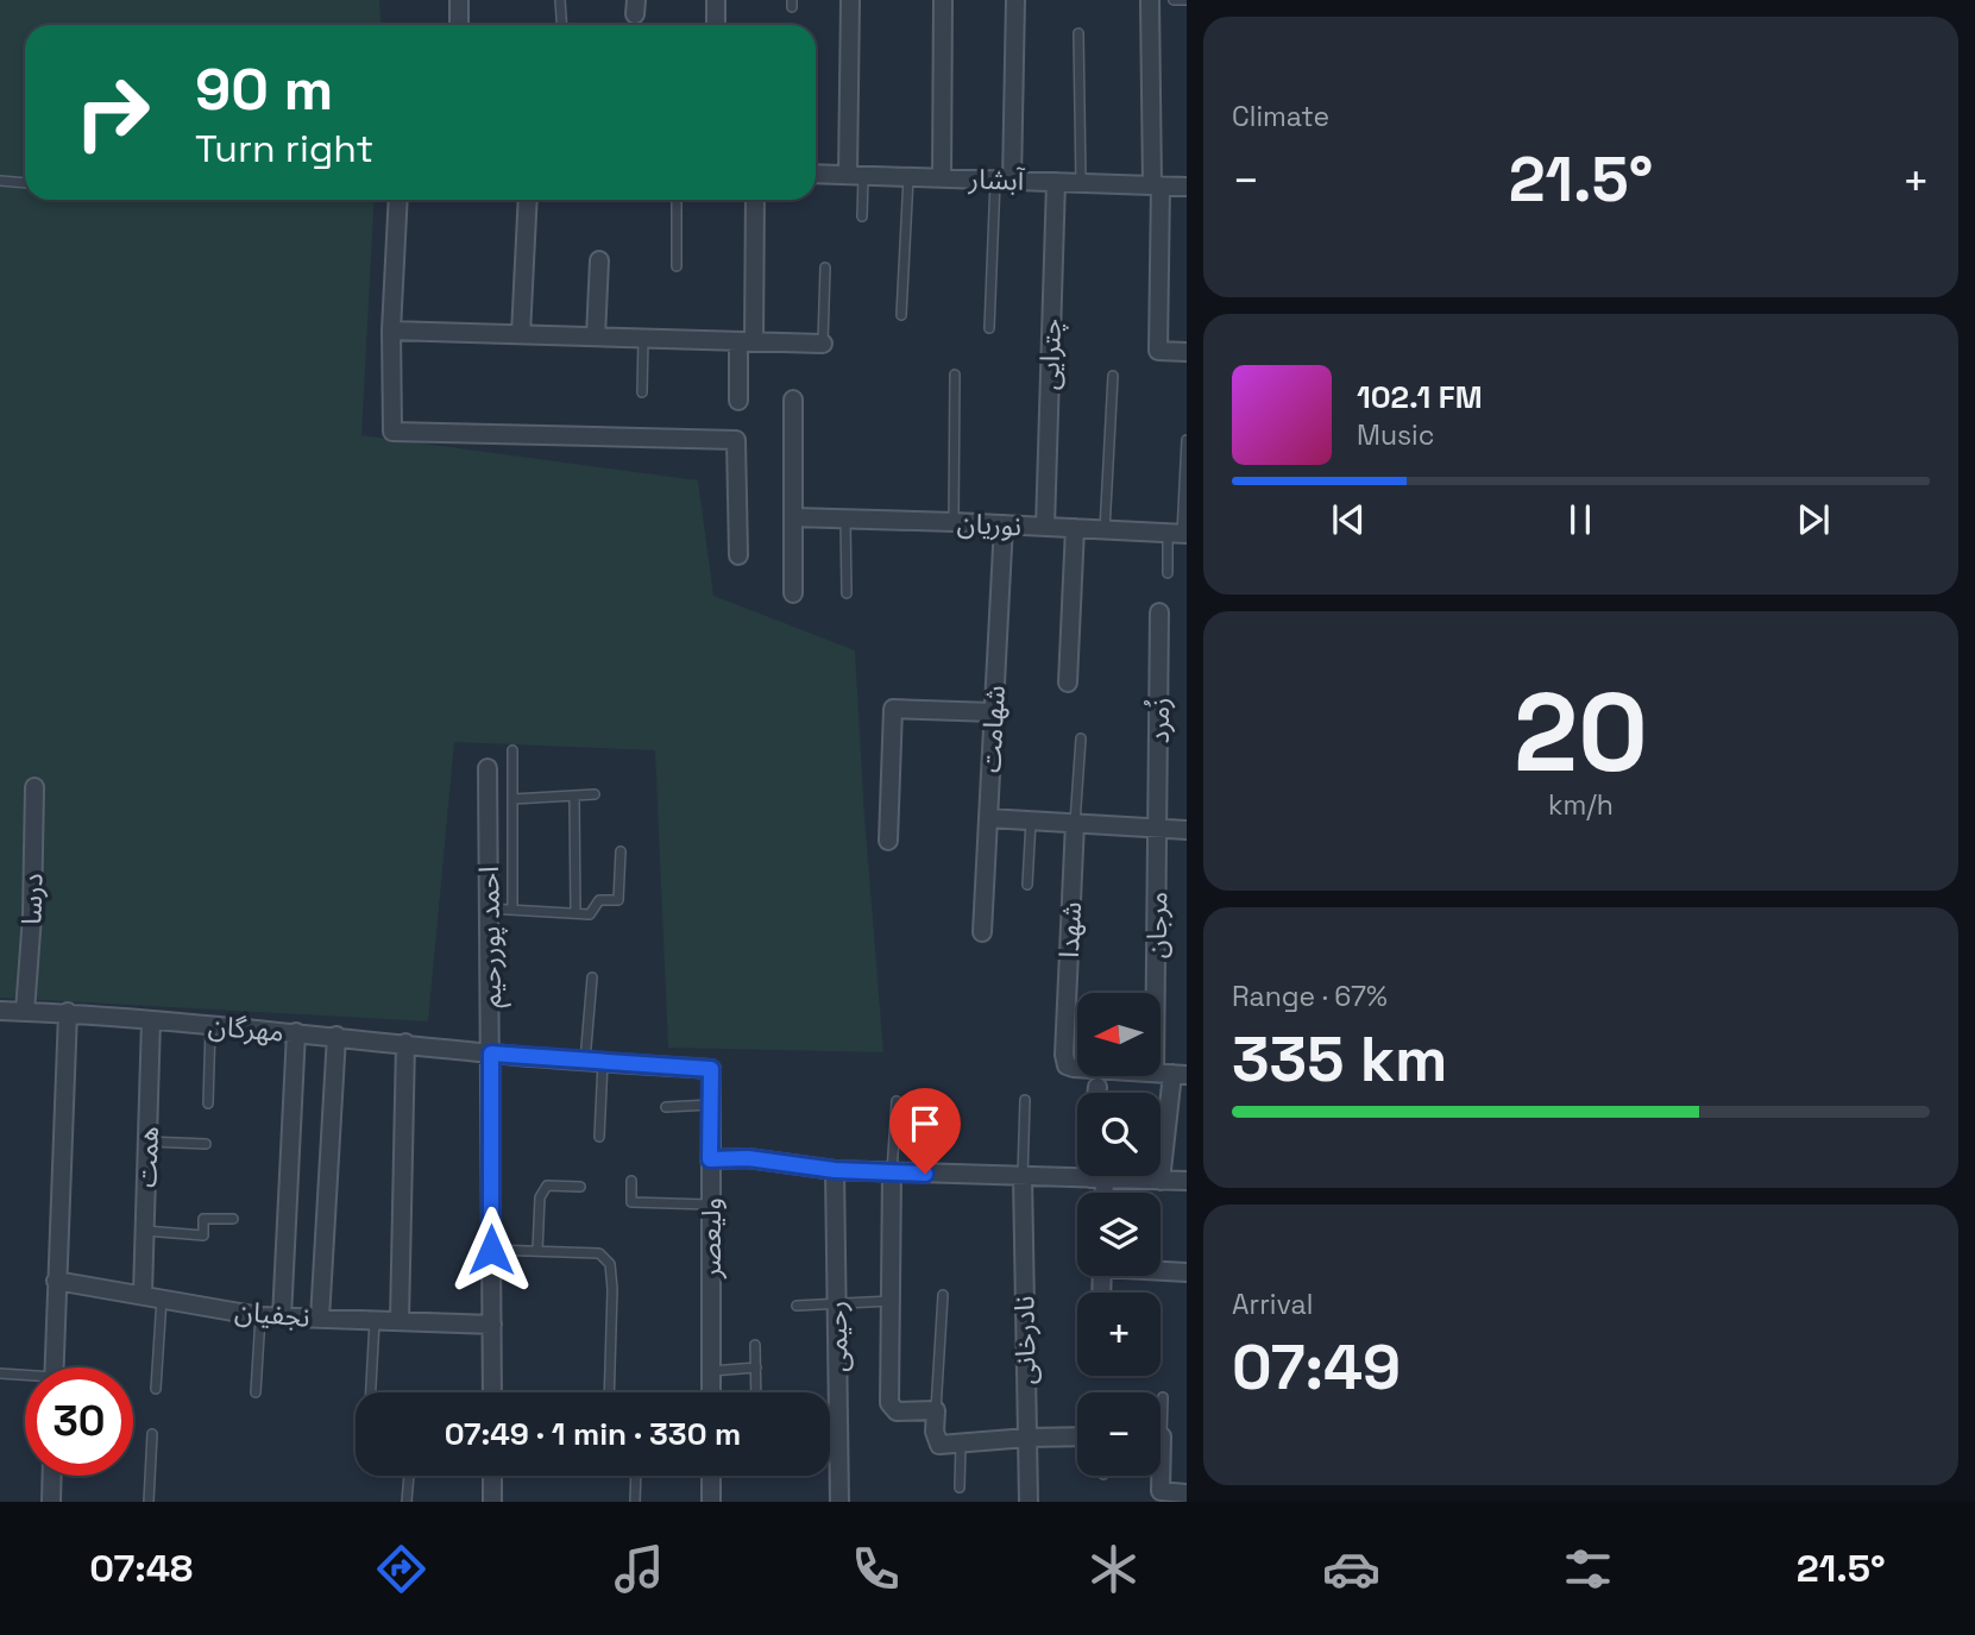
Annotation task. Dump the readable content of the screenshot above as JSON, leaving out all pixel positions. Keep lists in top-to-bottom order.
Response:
{
  "streets": {
    "street": [
      "آبشار",
      "چترایی",
      "نوریان",
      "زُمرد",
      "شهامت",
      "درسا",
      "مرجان",
      "شهدا",
      "احمد پوررحیم",
      "مهرگان",
      "همت",
      "ولیعصر",
      "نجفیان",
      "رحیمی",
      "نادرخانی"
    ]
  },
  "crossings": [
    ["آبشار", "چترایی"],
    ["چترایی", "نوریان"],
    ["نوریان", "شهامت"],
    ["زُمرد", "مرجان"],
    ["درسا", "مهرگان"],
    ["مرجان", "شهدا"],
    ["احمد پوررحیم", "مهرگان"],
    ["احمد پوررحیم", "نجفیان"],
    ["مهرگان", "همت"],
    ["مهرگان", "ولیعصر"],
    ["همت", "نجفیان"]
  ],
  "north": "left",
  "page": {
    "tile": [
      "Climate",
      ["20", "km/h"],
      ["Range · 67%", "335 km"],
      ["Arrival", "07:49"]
    ],
    "turn": ["90 m", "Turn right"],
    "heat": ["−", "21.5°", "+"],
    "song": ["102.1 FM", "Music"],
    "map_buttons": ["+", "−"],
    "limit": "30",
    "trip": "07:49 · 1 min · 330 m",
    "tabs": ["07:48", "21.5°"]
  }
}
